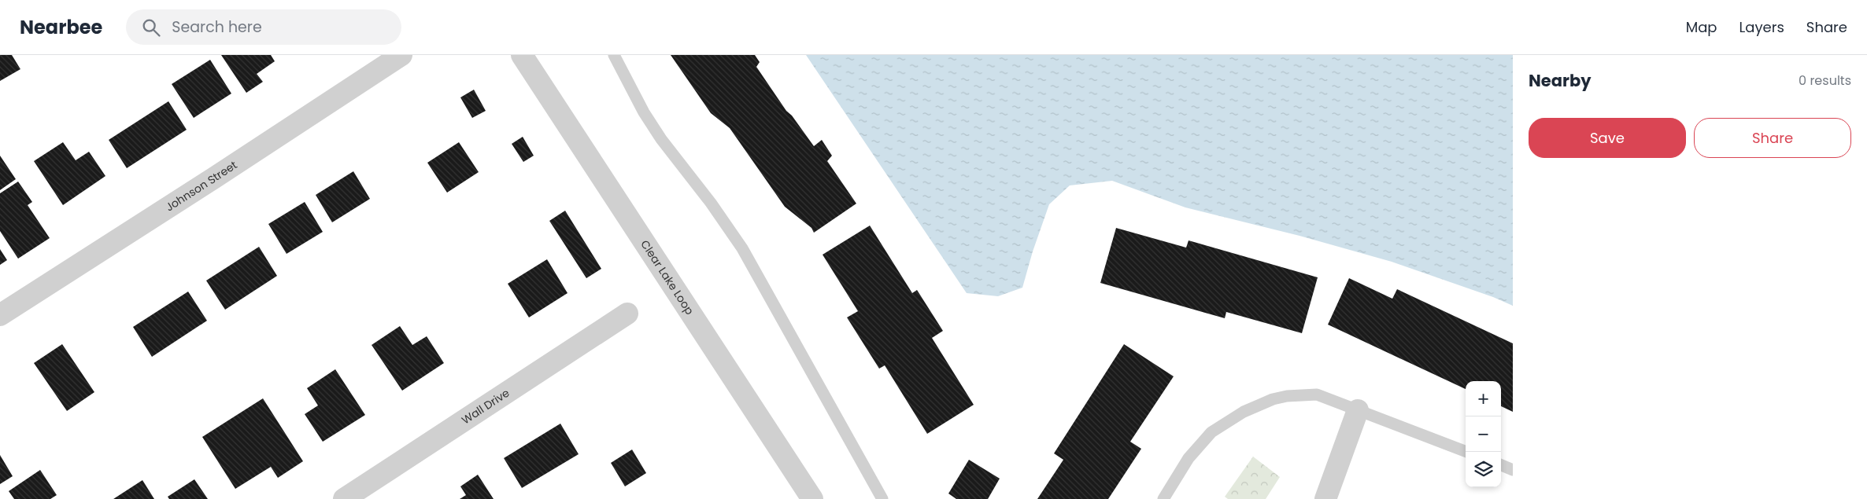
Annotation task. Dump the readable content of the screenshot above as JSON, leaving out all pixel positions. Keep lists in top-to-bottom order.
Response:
{
  "streets": {
    "street": ["Johnson Street", "Clear Lake Loop", "Wall Drive"]
  },
  "page": {
    "header": "Nearbee",
    "search": "Search here",
    "nav": ["Map", "Layers", "Share"],
    "heading": ["Nearby", "0 results"],
    "buttons": ["Save", "Share"],
    "map_buttons": ["+", "−"]
  }
}
